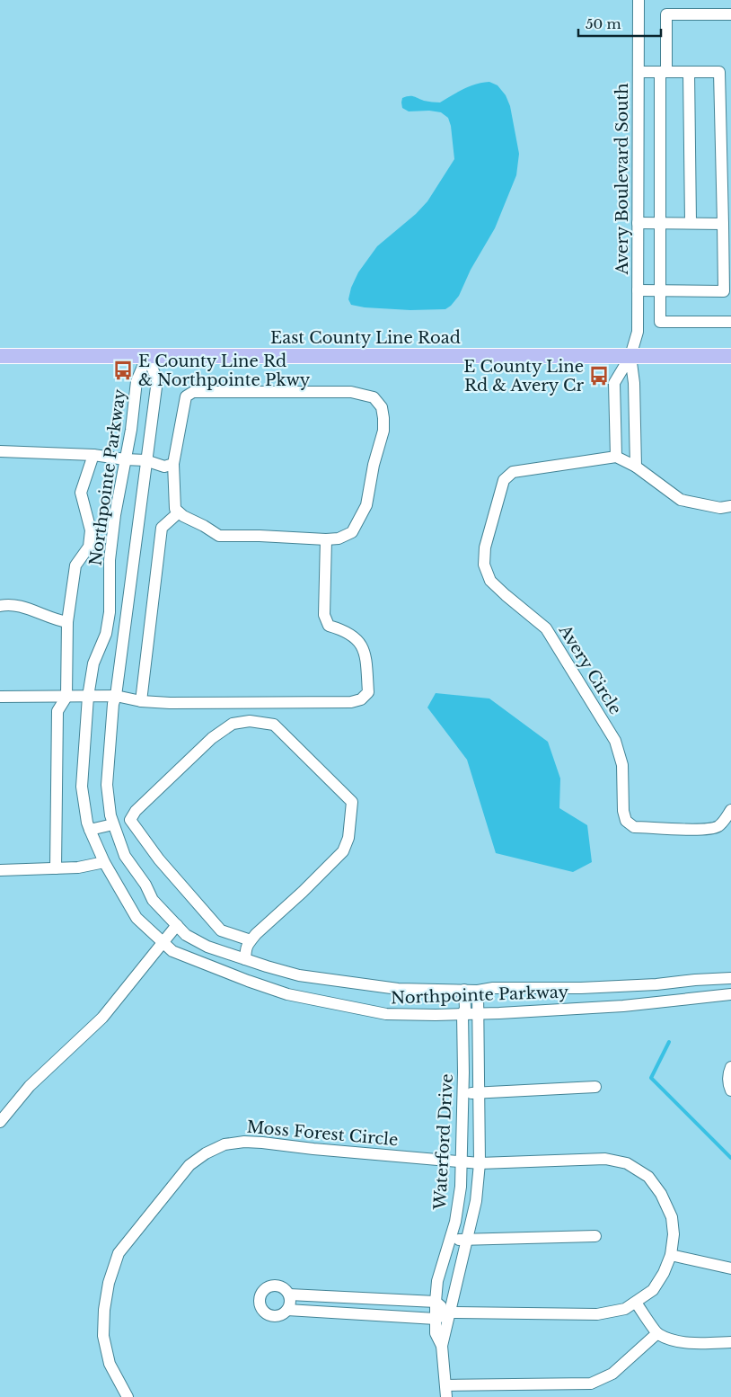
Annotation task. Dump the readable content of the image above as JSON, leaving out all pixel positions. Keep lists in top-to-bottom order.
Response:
{
  "streets": {
    "main road": ["East County Line Road"],
    "street": [
      "Avery Boulevard South",
      "Northpointe Parkway",
      "Avery Circle",
      "Moss Forest Circle",
      "Waterford Drive"
    ]
  },
  "crossings": [
    ["Avery Boulevard South", "East County Line Road"],
    ["East County Line Road", "Northpointe Parkway"],
    ["Northpointe Parkway", "Waterford Drive"],
    ["Moss Forest Circle", "Waterford Drive"]
  ],
  "places": {
    "bus stop": ["E County Line Rd & Northpointe Pkwy", "E County Line Rd & Avery Cr"]
  },
  "scale_bar": "50 m"
}
